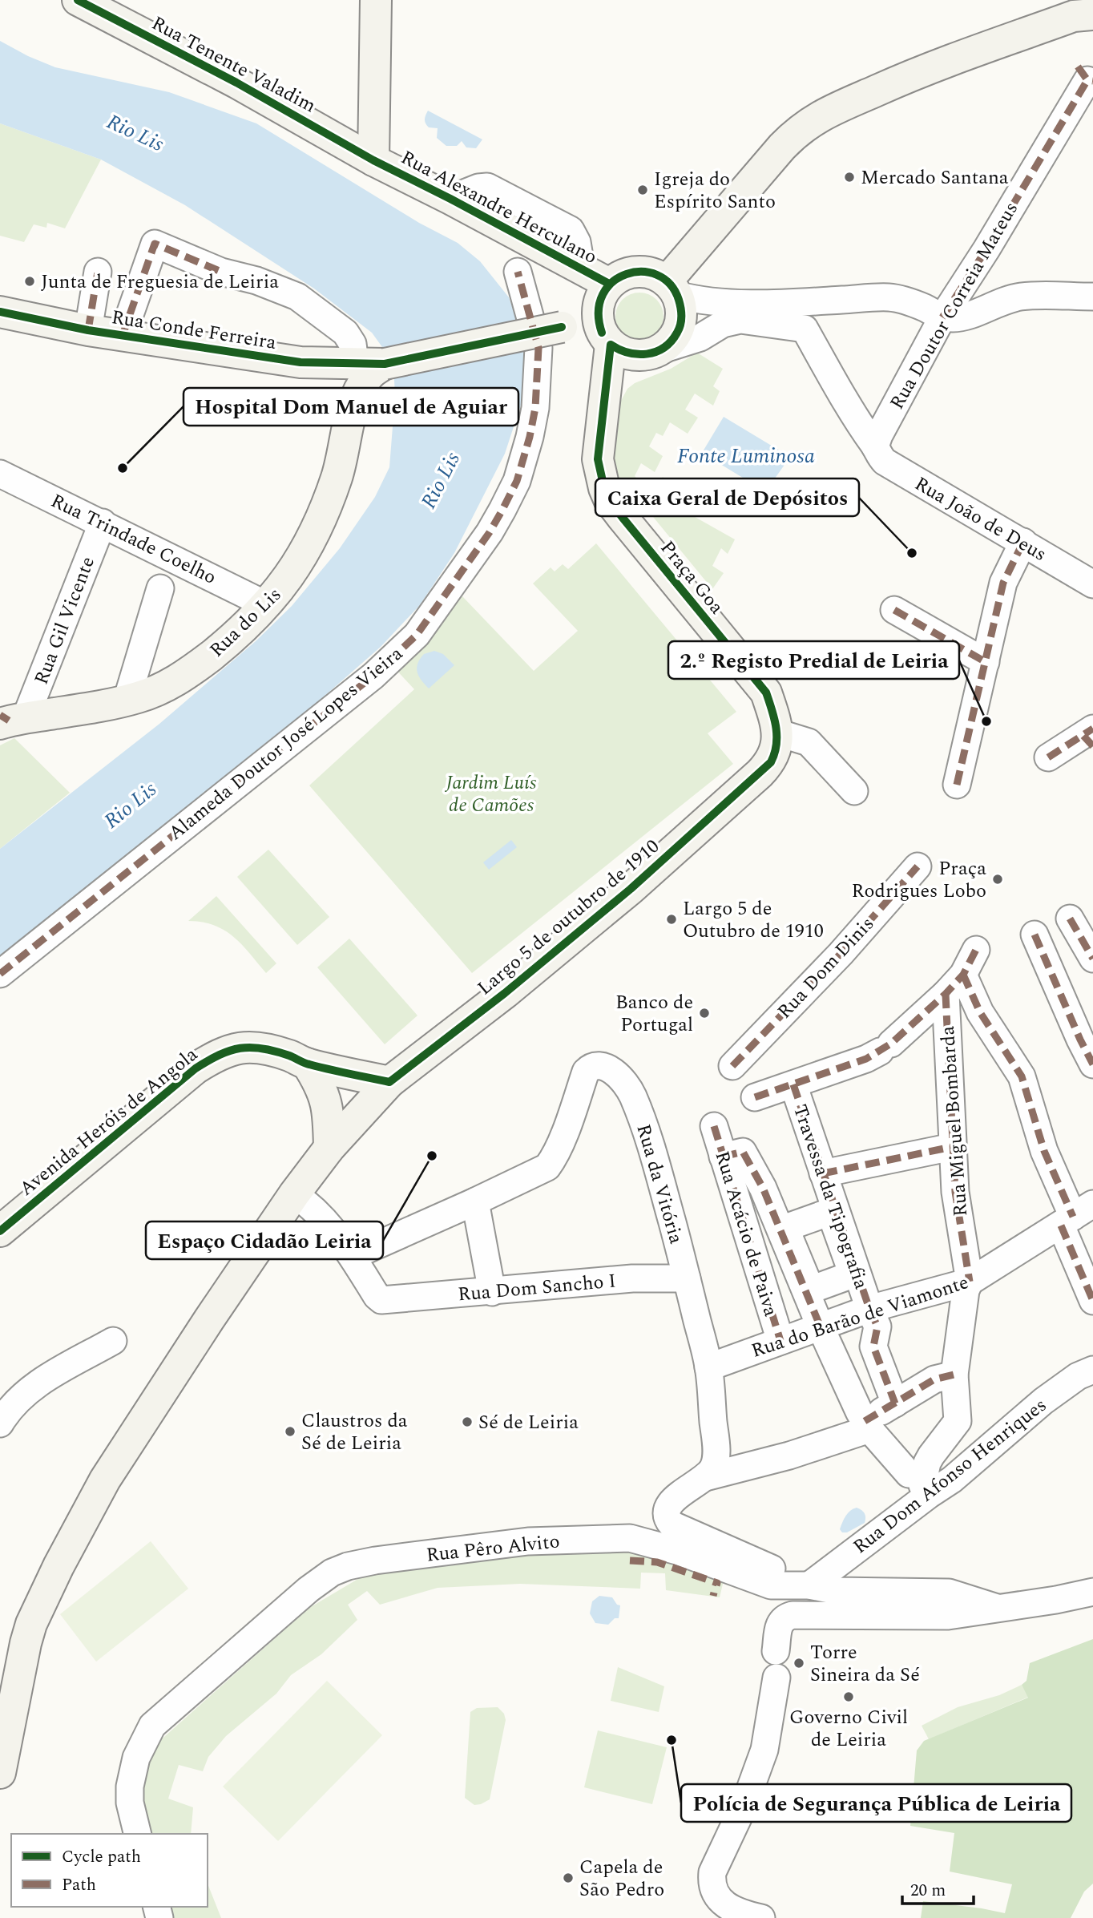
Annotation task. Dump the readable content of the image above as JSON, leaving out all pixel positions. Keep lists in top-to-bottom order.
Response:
{
  "streets": {
    "street": [
      "Rua Tenente Valadim",
      "Rua Alexandre Herculano",
      "Rua Doutor Correia Mateus",
      "Rua Conde Ferreira",
      "Rua João de Deus",
      "Rua Trindade Coelho",
      "Praça Goa",
      "Rua Gil Vicente",
      "Rua do Lis",
      "Alameda Doutor José Lopes Vieira",
      "Largo 5 de outubro de 1910",
      "Rua Dom Dinis",
      "Avenida Heróis de Angola",
      "Rua Miguel Bombarda",
      "Rua da Vitória",
      "Travessa da Tipografia",
      "Rua Acácio de Paiva",
      "Rua Dom Sancho I",
      "Rua do Barão de Viamonte",
      "Rua Dom Afonso Henriques",
      "Rua Pêro Alvito"
    ]
  },
  "crossings": [
    ["Rua Tenente Valadim", "Rua Alexandre Herculano"],
    ["Rua Alexandre Herculano", "Rua Conde Ferreira"],
    ["Rua Alexandre Herculano", "Praça Goa"],
    ["Rua Doutor Correia Mateus", "Rua João de Deus"],
    ["Rua Conde Ferreira", "Praça Goa"],
    ["Rua Conde Ferreira", "Rua do Lis"],
    ["Rua Trindade Coelho", "Rua Gil Vicente"],
    ["Rua Trindade Coelho", "Rua do Lis"],
    ["Praça Goa", "Largo 5 de outubro de 1910"],
    ["Rua Gil Vicente", "Rua do Lis"],
    ["Rua Miguel Bombarda", "Rua do Barão de Viamonte"],
    ["Rua da Vitória", "Rua Dom Sancho I"],
    ["Rua da Vitória", "Rua do Barão de Viamonte"],
    ["Travessa da Tipografia", "Rua do Barão de Viamonte"],
    ["Rua Acácio de Paiva", "Rua do Barão de Viamonte"],
    ["Rua Dom Afonso Henriques", "Rua Pêro Alvito"]
  ],
  "water": ["Rio Lis", "Fonte Luminosa"],
  "parks": ["Jardim Luís de Camões"],
  "places": [
    "Mercado Santana",
    "Igreja do Espírito Santo",
    "Junta de Freguesia de Leiria",
    "Hospital Dom Manuel de Aguiar",
    "Caixa Geral de Depósitos",
    "2.º Registo Predial de Leiria",
    "Praça Rodrigues Lobo",
    "Largo 5 de Outubro de 1910",
    "Banco de Portugal",
    "Espaço Cidadão Leiria",
    "Sé de Leiria",
    "Claustros da Sé de Leiria",
    "Torre Sineira da Sé",
    "Governo Civil de Leiria",
    "Polícia de Segurança Pública de Leiria",
    "Capela de São Pedro"
  ],
  "legend": ["Cycle path", "Path"],
  "scale_bar": "20 m"
}
